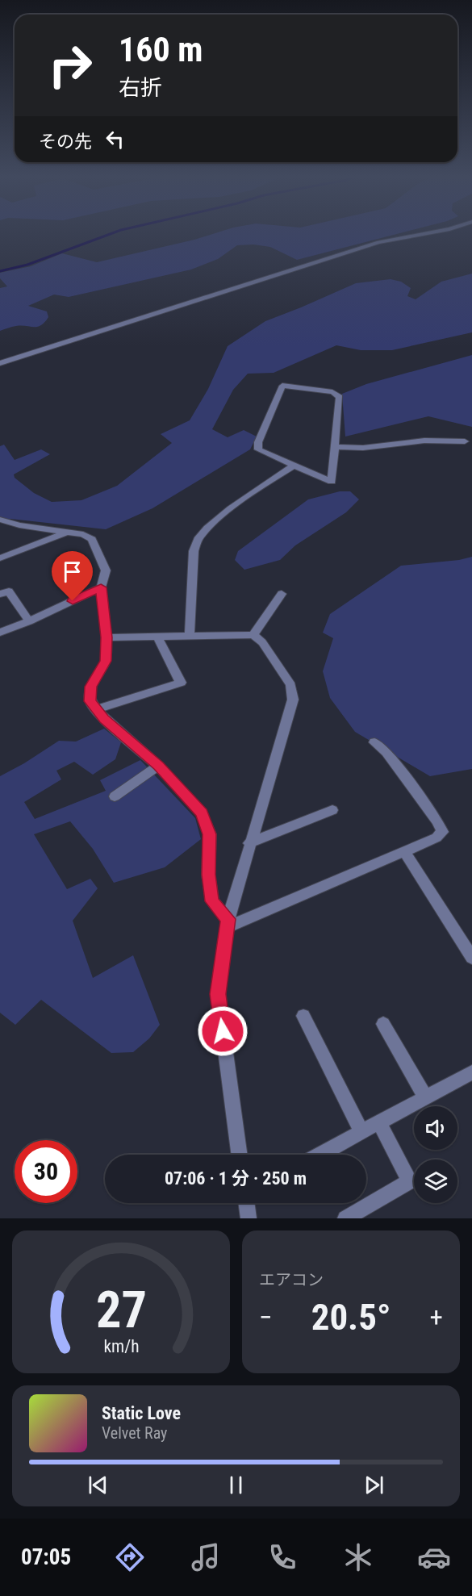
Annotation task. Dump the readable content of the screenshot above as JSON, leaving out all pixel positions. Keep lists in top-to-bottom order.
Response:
{
  "page": {
    "turn": ["160 m", "右折"],
    "then": "その先",
    "limit": "30",
    "trip": "07:06 · 1 分 · 250 m",
    "tile": "エアコン",
    "heat": ["−", "20.5°", "+"],
    "song": ["Static Love", "Velvet Ray"],
    "tabs": "07:05",
    "gauge": ["27", "km/h"]
  }
}
